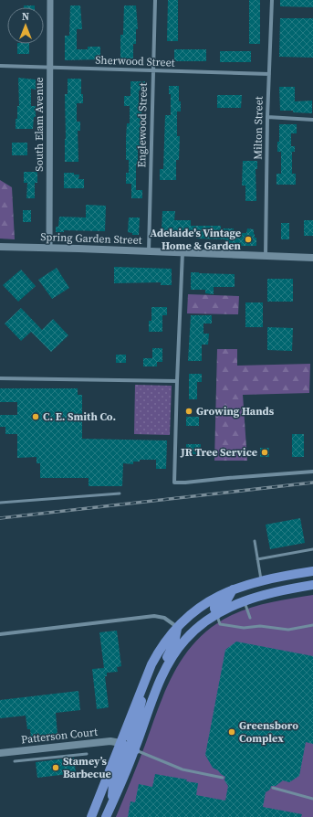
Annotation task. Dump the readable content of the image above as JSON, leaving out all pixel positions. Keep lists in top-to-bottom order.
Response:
{
  "streets": {
    "main road": ["Spring Garden Street", "Patterson Court"],
    "street": [
      "Sherwood Street",
      "South Elam Avenue",
      "Englewood Street",
      "Milton Street"
    ]
  },
  "crossings": [
    ["Sherwood Street", "South Elam Avenue"],
    ["Sherwood Street", "Englewood Street"],
    ["Sherwood Street", "Milton Street"],
    ["South Elam Avenue", "Spring Garden Street"],
    ["Englewood Street", "Spring Garden Street"],
    ["Milton Street", "Spring Garden Street"]
  ],
  "places": [
    "Adelaide's Vintage Home & Garden",
    "Growing Hands",
    "C. E. Smith Co.",
    "JR Tree Service",
    "Greensboro Complex",
    "Stamey’s Barbecue"
  ],
  "north": "top"
}
